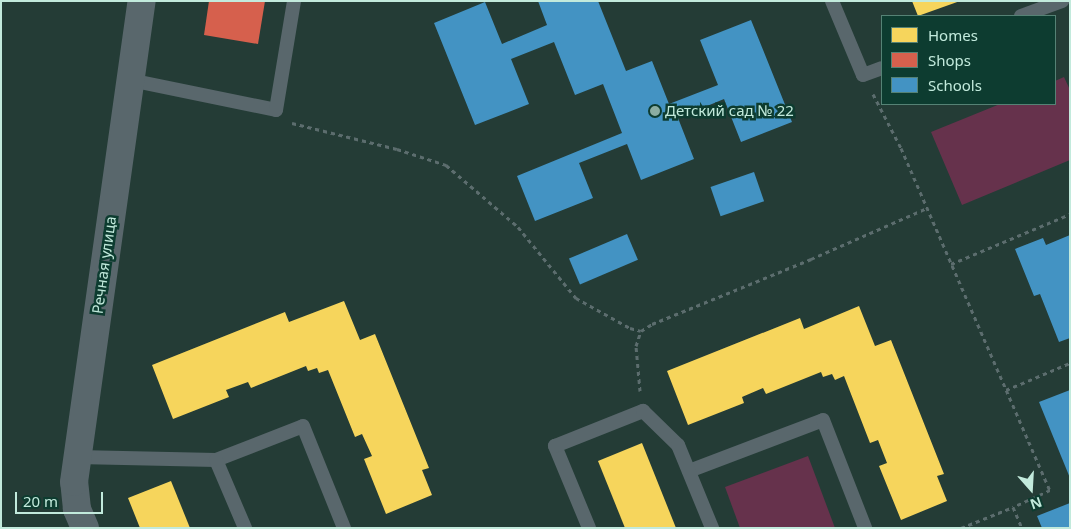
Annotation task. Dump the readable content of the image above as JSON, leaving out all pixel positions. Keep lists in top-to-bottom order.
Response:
{
  "streets": {
    "street": ["Речная улица"]
  },
  "places": ["Детский сад № 22"],
  "legend": ["Homes", "Shops", "Schools"],
  "scale_bar": "20 m",
  "north": "bottom"
}
